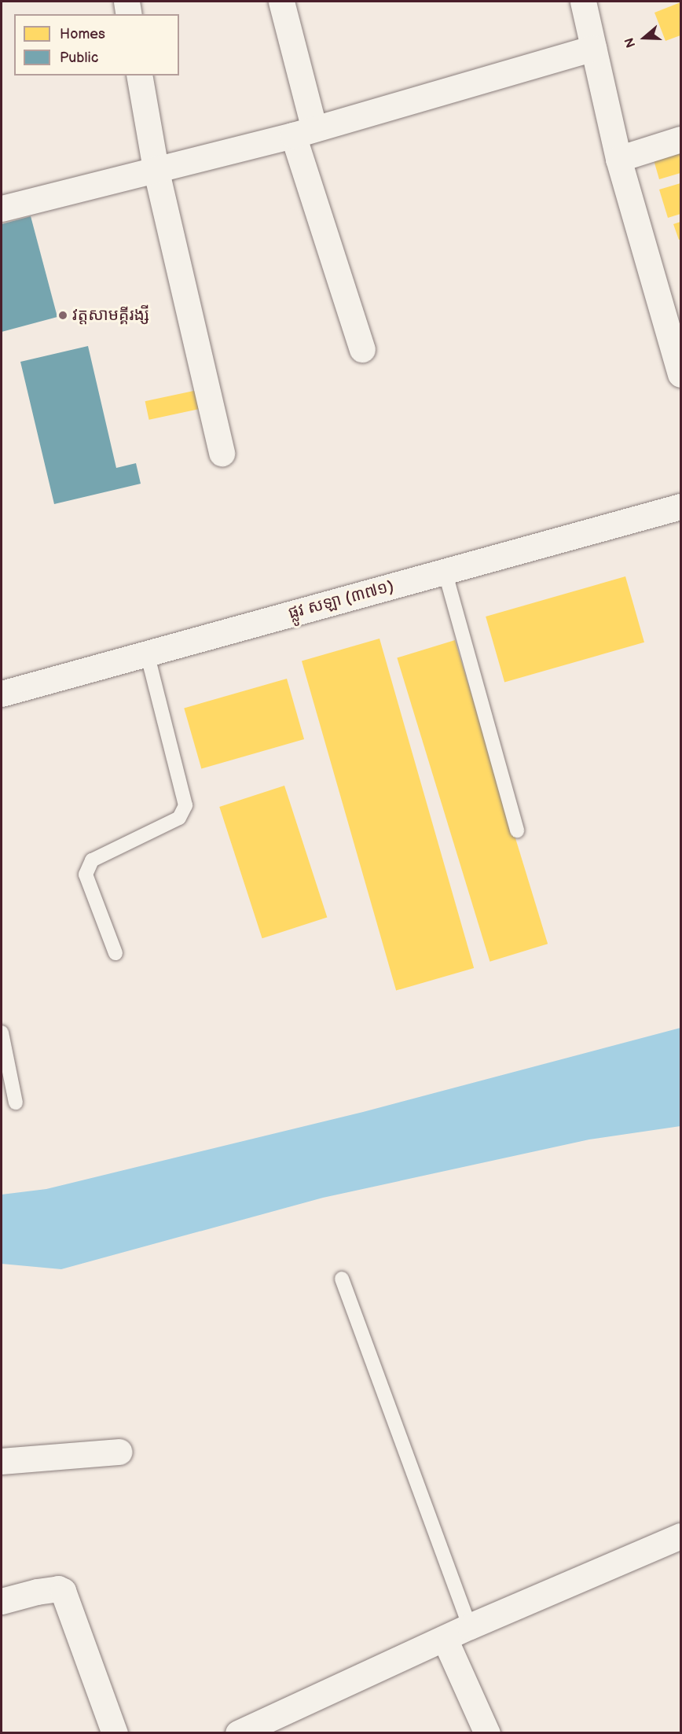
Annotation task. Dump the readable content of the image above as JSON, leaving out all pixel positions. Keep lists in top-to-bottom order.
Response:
{
  "streets": {
    "street": ["ផ្លូវ សឡា (៣៧១)"]
  },
  "places": ["វត្តសាមគ្គីរង្សី"],
  "legend": ["Homes", "Public"],
  "north": "left"
}
